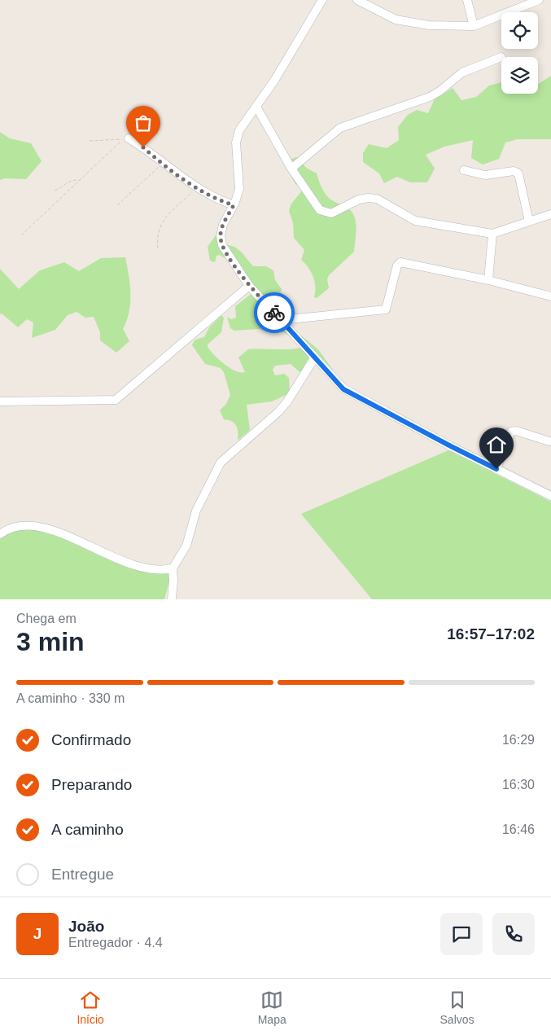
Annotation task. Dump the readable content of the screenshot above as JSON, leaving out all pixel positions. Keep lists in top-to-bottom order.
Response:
{
  "page": {
    "heading": ["3 min", "Chega em", "16:57–17:02"],
    "panel": ["João", "Entregador · 4.4"],
    "bar": "A caminho · 330 m",
    "list": [
      ["Confirmado", "16:29"],
      ["Preparando", "16:30"],
      ["A caminho", "16:46"],
      "Entregue"
    ],
    "round": "J",
    "tabs": ["Início", "Mapa", "Salvos"]
  }
}
